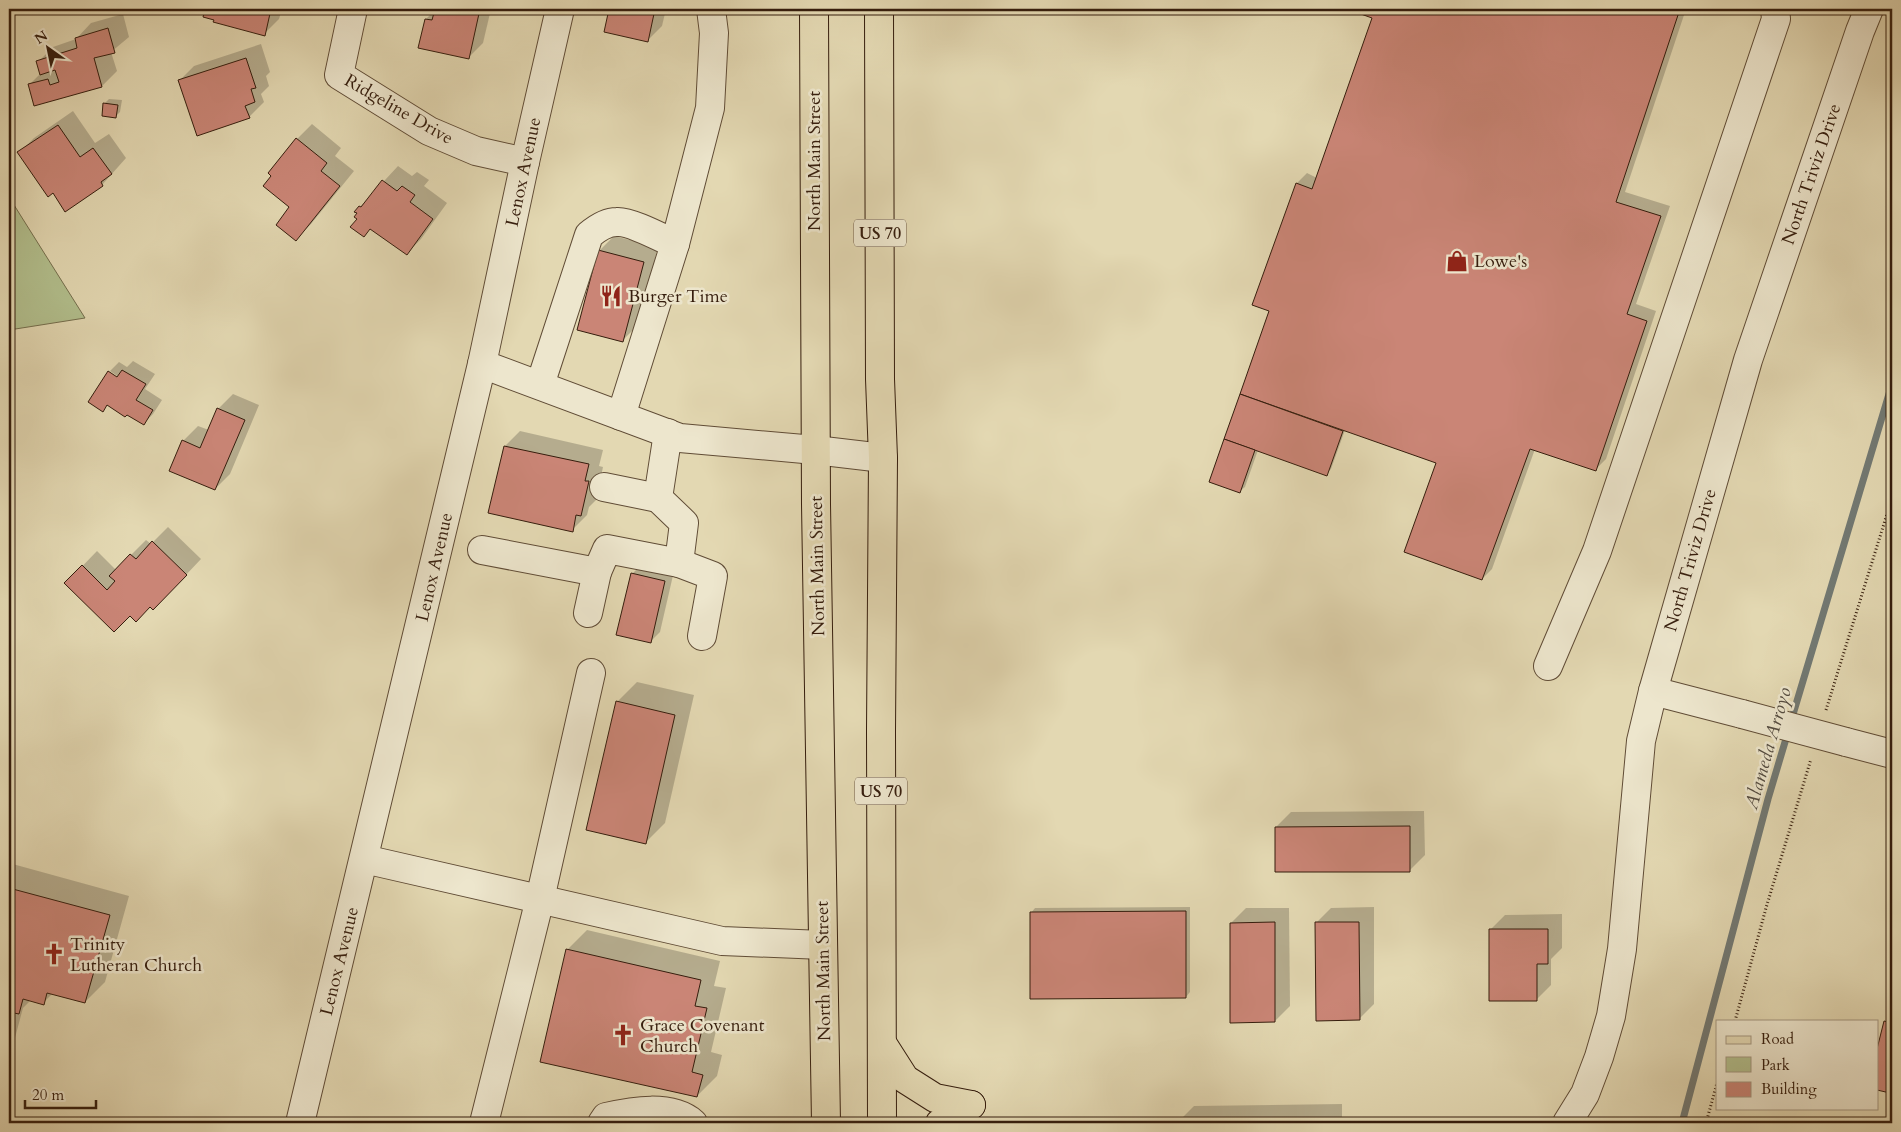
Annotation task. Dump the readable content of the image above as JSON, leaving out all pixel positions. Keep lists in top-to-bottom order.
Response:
{
  "streets": {
    "main road": ["North Main Street", "US 70"],
    "street": ["Ridgeline Drive", "Lenox Avenue", "North Triviz Drive"]
  },
  "crossings": [
    ["Ridgeline Drive", "Lenox Avenue"]
  ],
  "water": ["Alameda Arroyo"],
  "places": {
    "shop": ["Lowe's"],
    "restaurant": ["Burger Time"],
    "church": ["Trinity Lutheran Church", "Grace Covenant Church"]
  },
  "legend": ["Road", "Park", "Building"],
  "scale_bar": "20 m",
  "north": "top left"
}
